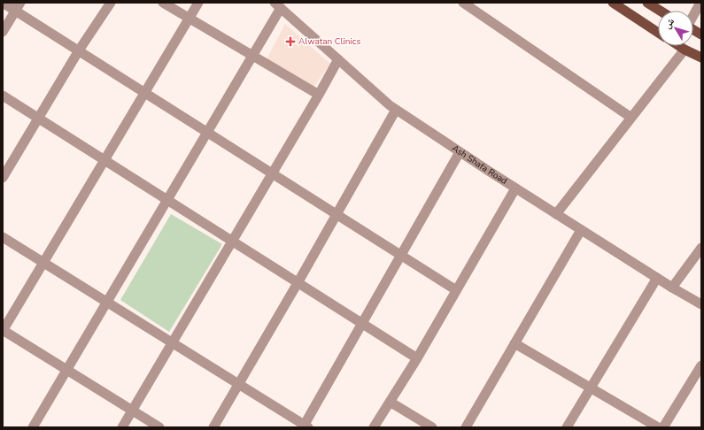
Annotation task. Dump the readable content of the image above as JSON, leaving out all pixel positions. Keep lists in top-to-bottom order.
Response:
{
  "streets": {
    "street": ["Ash Shafa Road"]
  },
  "places": {
    "health": ["Alwatan Clinics"]
  },
  "north": "top left"
}
